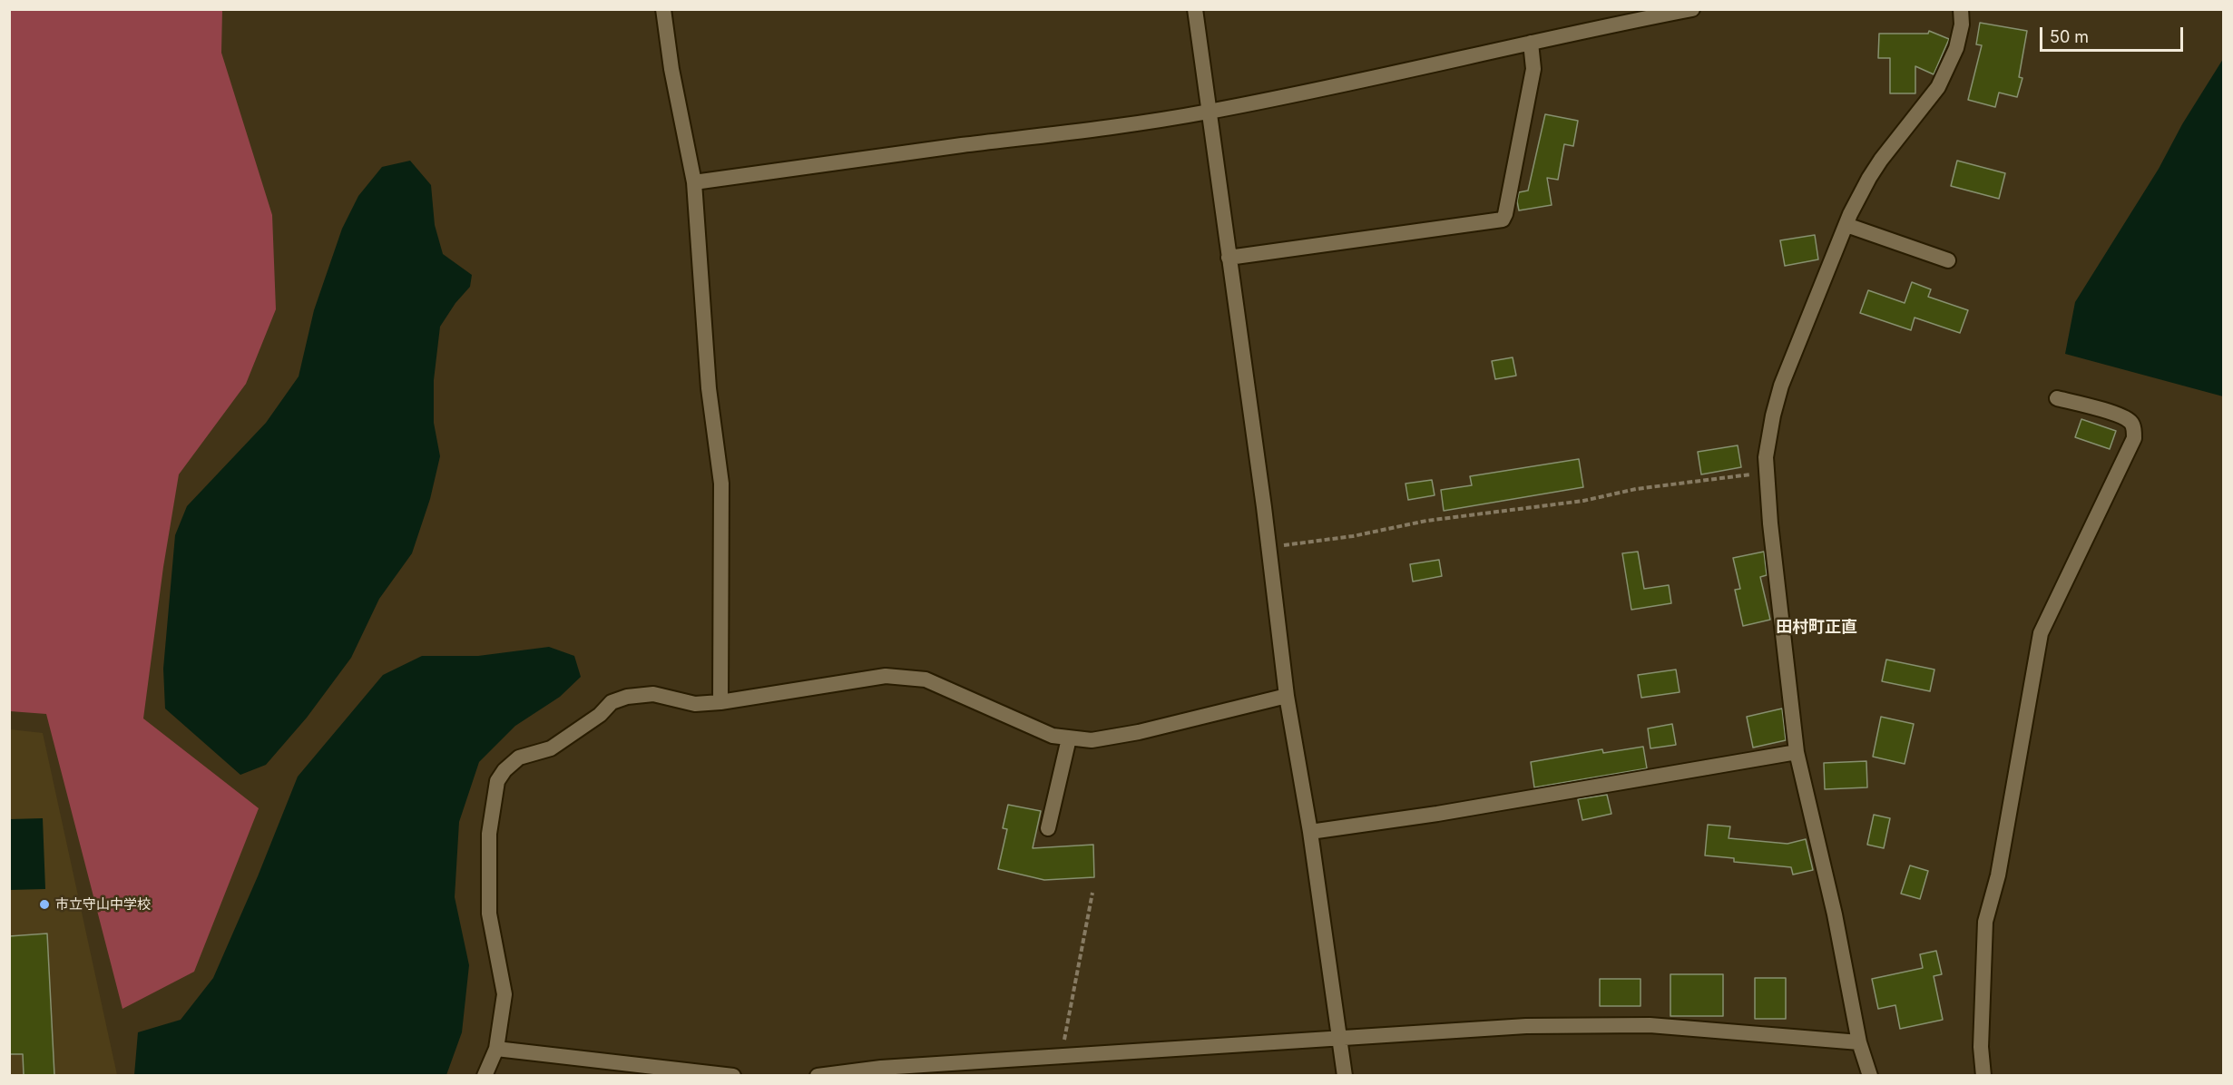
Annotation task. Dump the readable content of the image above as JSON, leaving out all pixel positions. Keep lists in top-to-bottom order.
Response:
{
  "districts": ["田村町正直"],
  "places": ["市立守山中学校"],
  "scale_bar": "50 m"
}
